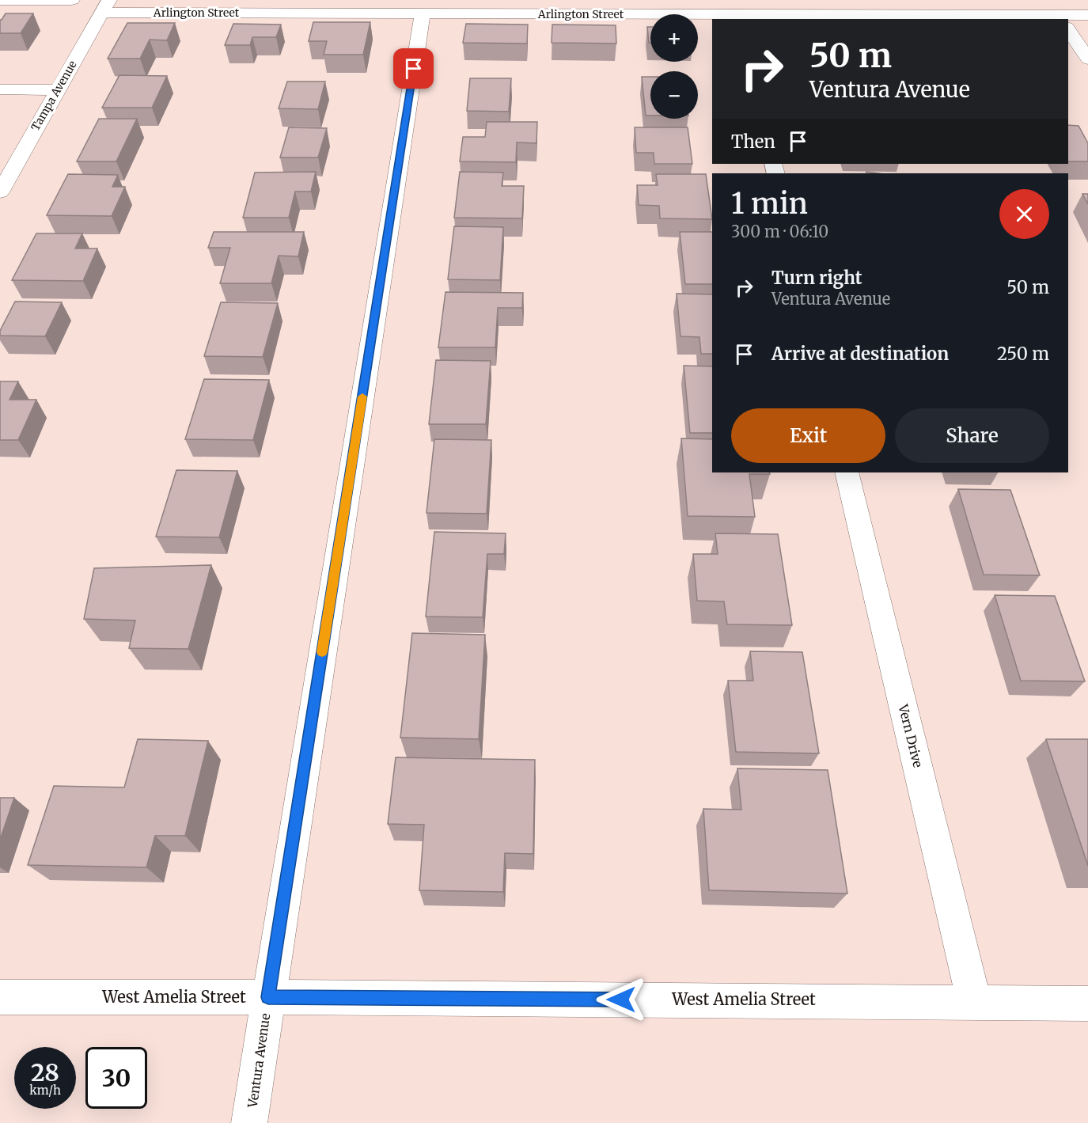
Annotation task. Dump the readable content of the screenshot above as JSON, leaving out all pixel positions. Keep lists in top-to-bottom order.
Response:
{
  "streets": {
    "street": [
      "Arlington Street",
      "Tampa Avenue",
      "Vern Drive",
      "West Amelia Street",
      "Ventura Avenue"
    ]
  },
  "crossings": [
    ["Arlington Street", "Tampa Avenue"],
    ["Arlington Street", "Ventura Avenue"],
    ["Vern Drive", "West Amelia Street"],
    ["West Amelia Street", "Ventura Avenue"]
  ],
  "page": {
    "map_buttons": ["+", "−"],
    "turn": ["50 m", "Ventura Avenue"],
    "then": "Then",
    "heading": ["1 min", "300 m · 06:10"],
    "list": [
      {
        "name": "Turn right",
        "note": "Ventura Avenue",
        "value": "50 m"
      },
      {
        "name": "Arrive at destination",
        "value": "250 m"
      }
    ],
    "buttons": ["Exit", "Share"],
    "speed": "28 km/h",
    "limit": "30"
  }
}
